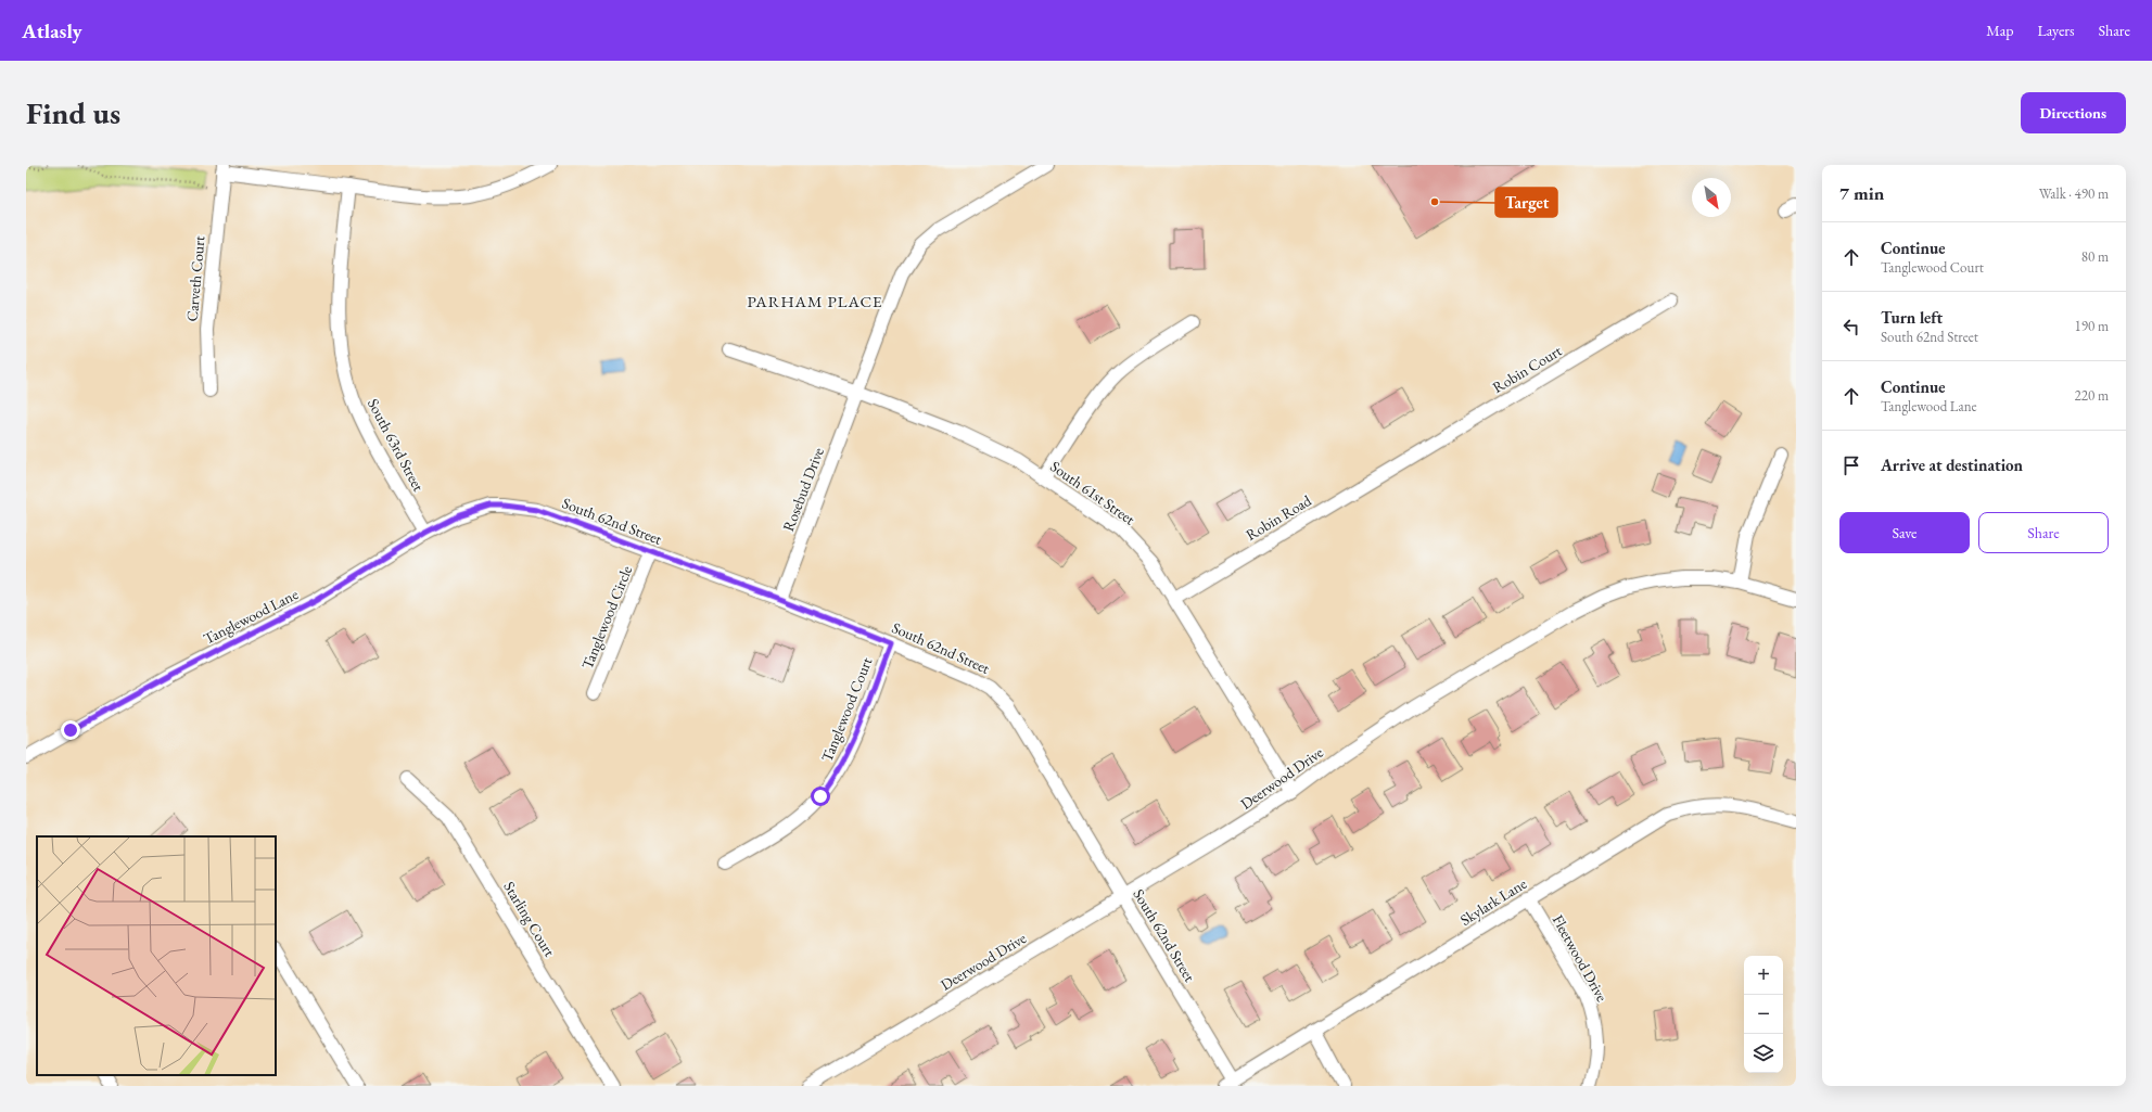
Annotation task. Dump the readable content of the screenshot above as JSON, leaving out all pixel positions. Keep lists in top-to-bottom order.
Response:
{
  "streets": {
    "street": [
      "Carveth Court",
      "Robin Court",
      "South 63rd Street",
      "Rosebud Drive",
      "South 61st Street",
      "Robin Road",
      "South 62nd Street",
      "Tanglewood Lane",
      "Tanglewood Circle",
      "Tanglewood Court",
      "Deerwood Drive",
      "Skylark Lane",
      "Starling Court",
      "Fleetwood Drive"
    ]
  },
  "crossings": [
    ["Robin Court", "Robin Road"],
    ["South 63rd Street", "Tanglewood Lane"],
    ["Rosebud Drive", "South 61st Street"],
    ["Rosebud Drive", "South 62nd Street"],
    ["South 61st Street", "Robin Road"],
    ["South 61st Street", "Deerwood Drive"],
    ["South 62nd Street", "Tanglewood Lane"],
    ["South 62nd Street", "Tanglewood Circle"],
    ["South 62nd Street", "Tanglewood Court"],
    ["South 62nd Street", "Deerwood Drive"],
    ["South 62nd Street", "Skylark Lane"],
    ["Skylark Lane", "Fleetwood Drive"]
  ],
  "districts": ["PARHAM PLACE"],
  "places": ["Target"],
  "north": "bottom right",
  "page": {
    "header": "Atlasly",
    "nav": ["Map", "Layers", "Share"],
    "buttons": [
      "Directions",
      ["Save", "Share"]
    ],
    "title": "Find us",
    "heading": ["7 min", "Walk · 490 m"],
    "list": [
      ["Continue", "Tanglewood Court", "80 m"],
      ["Turn left", "South 62nd Street", "190 m"],
      ["Continue", "Tanglewood Lane", "220 m"],
      "Arrive at destination"
    ],
    "map_buttons": ["+", "−"]
  }
}
